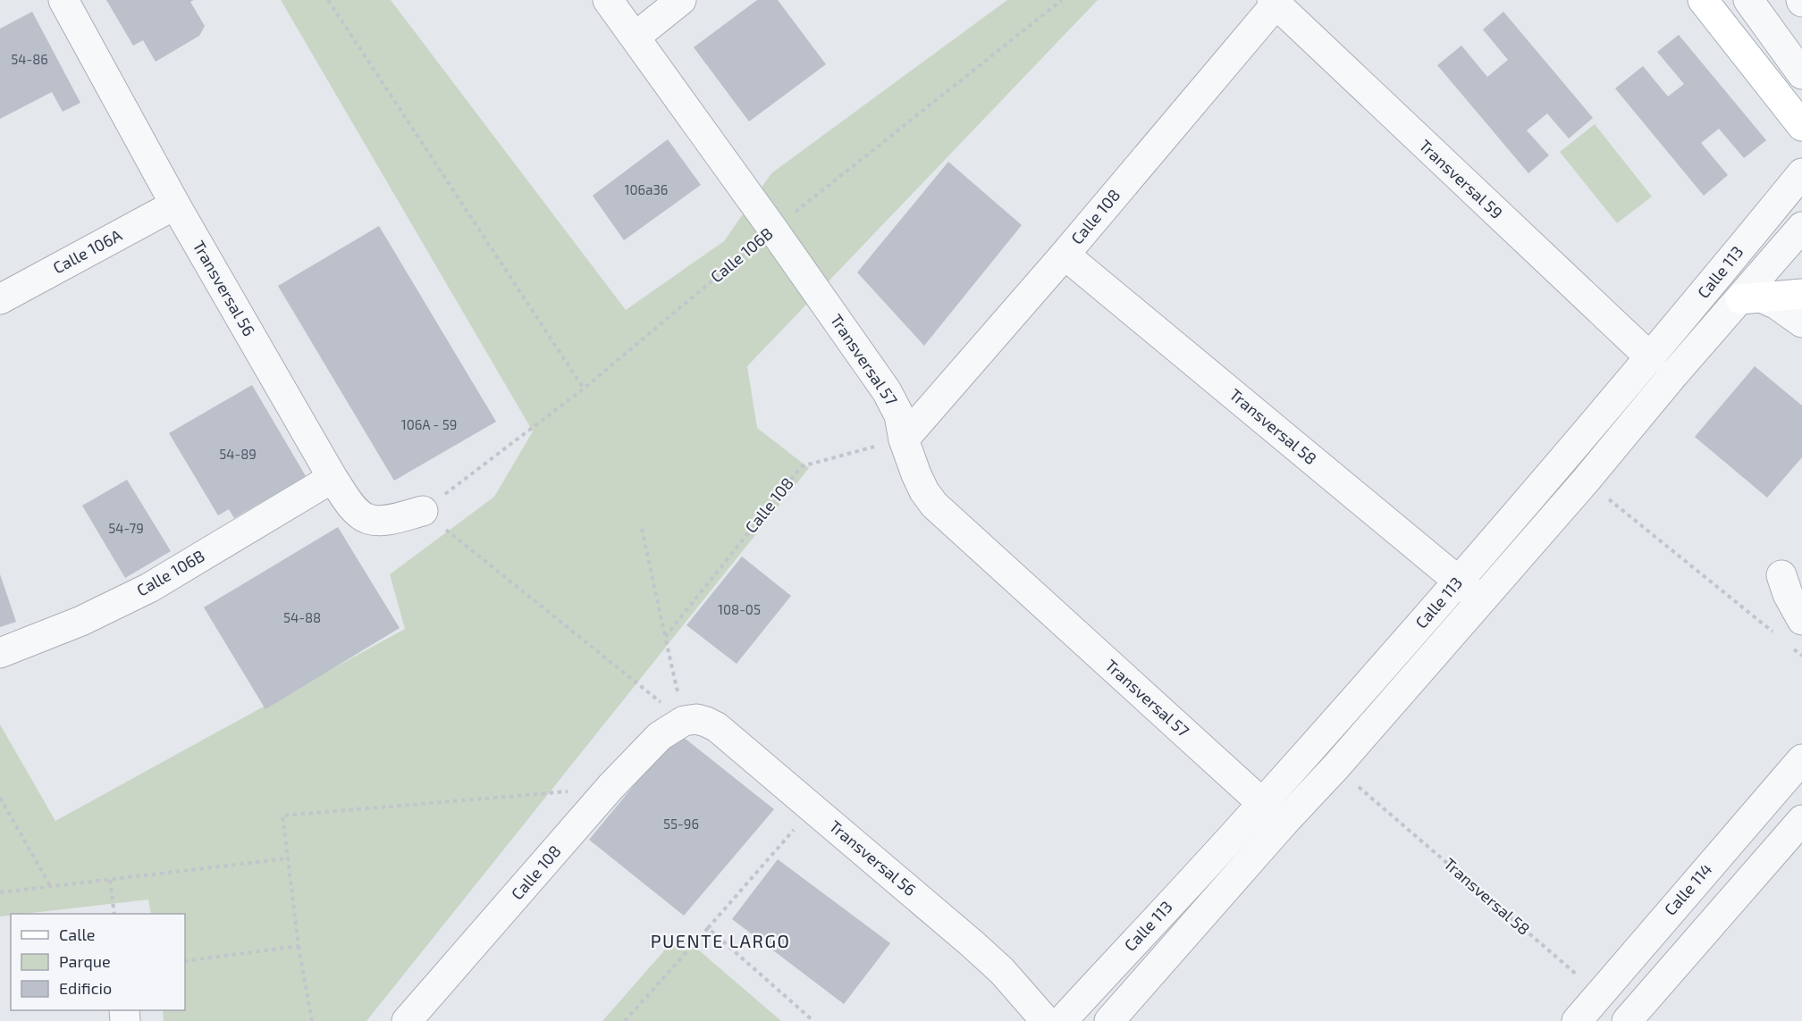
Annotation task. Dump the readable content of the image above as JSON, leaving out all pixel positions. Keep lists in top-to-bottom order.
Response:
{
  "streets": {
    "street": [
      "Transversal 59",
      "Calle 108",
      "Calle 106A",
      "Calle 106B",
      "Calle 113",
      "Transversal 56",
      "Transversal 57",
      "Transversal 58",
      "Calle 114"
    ]
  },
  "crossings": [
    ["Transversal 59", "Calle 108"],
    ["Transversal 59", "Calle 113"],
    ["Calle 108", "Transversal 56"],
    ["Calle 108", "Transversal 57"],
    ["Calle 108", "Transversal 58"],
    ["Calle 106A", "Transversal 56"],
    ["Calle 106B", "Transversal 56"],
    ["Calle 106B", "Transversal 57"],
    ["Calle 113", "Transversal 57"],
    ["Calle 113", "Transversal 58"],
    ["Transversal 58", "Calle 114"]
  ],
  "districts": ["PUENTE LARGO"],
  "house_numbers": [
    "54-86",
    "106a36",
    "106A - 59",
    "54-89",
    "54-79",
    "108-05",
    "54-88",
    "55-96"
  ],
  "legend": ["Calle", "Parque", "Edificio"]
}
